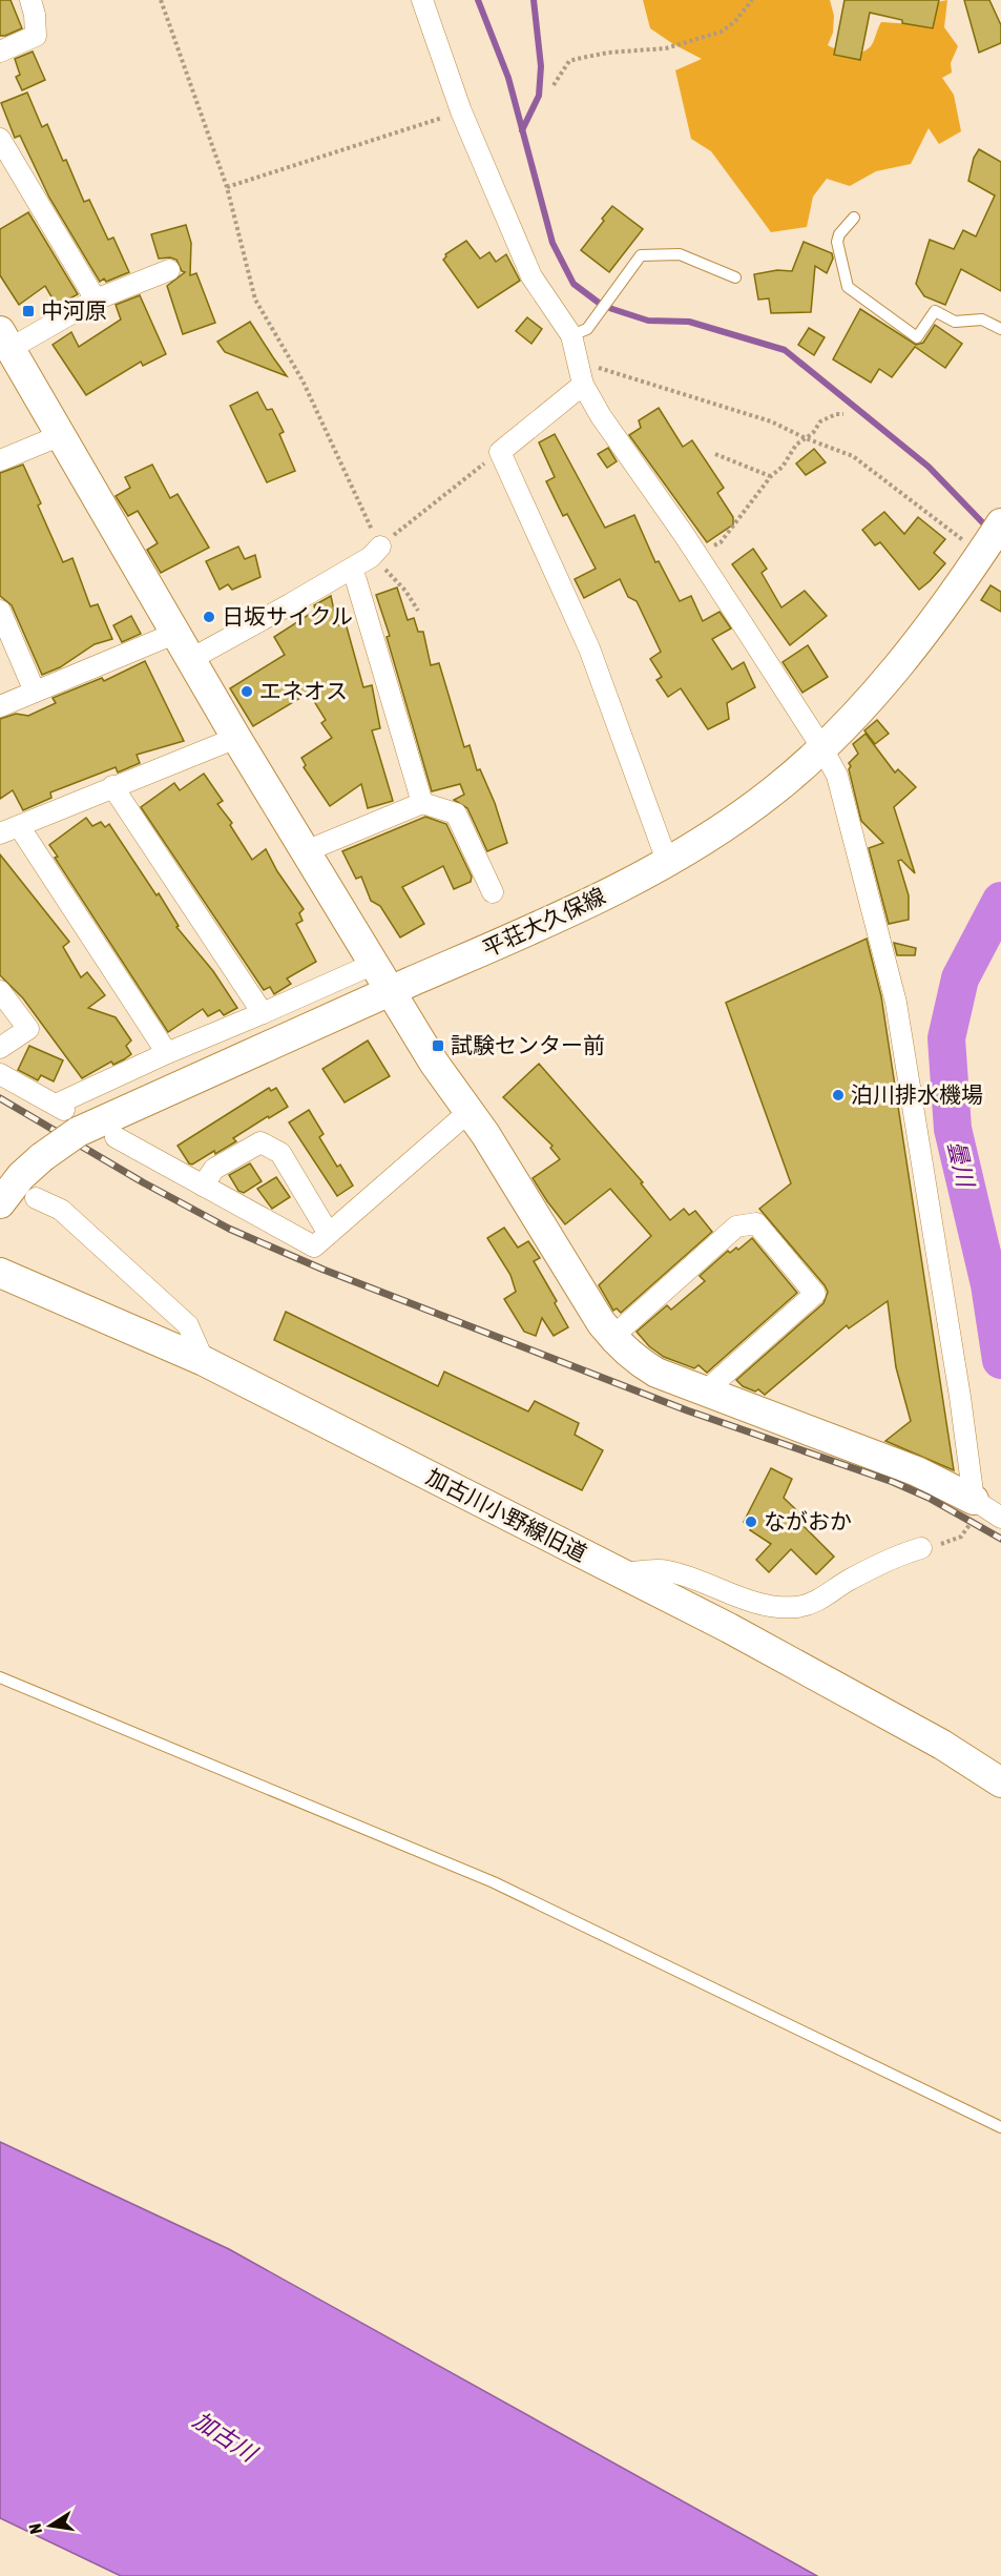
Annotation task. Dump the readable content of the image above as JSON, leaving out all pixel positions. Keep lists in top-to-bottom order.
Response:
{
  "streets": {
    "street": ["平荘大久保線", "加古川小野線旧道"]
  },
  "water": ["曇川", "加古川"],
  "places": {
    "transit": ["中河原", "試験センター前"],
    "other": [
      "日坂サイクル",
      "エネオス",
      "泊川排水機場",
      "ながおか"
    ]
  },
  "north": "left"
}
